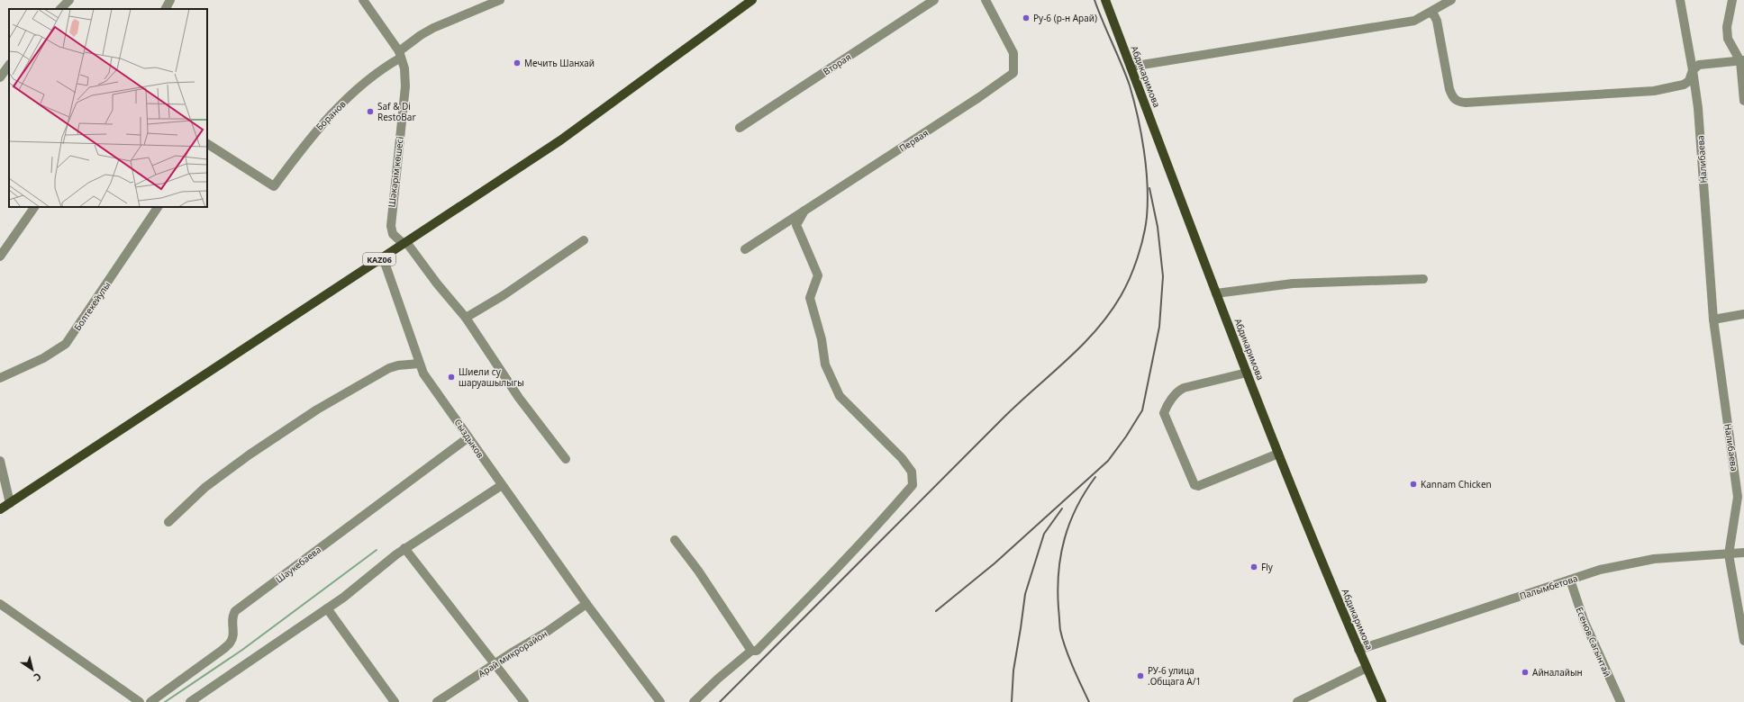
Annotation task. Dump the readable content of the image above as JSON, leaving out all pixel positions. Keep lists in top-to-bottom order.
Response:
{
  "streets": {
    "main road": ["Абдикаримова", "KАZ06"],
    "street": [
      "Вторая",
      "Боранов",
      "Первая",
      "Налибаева",
      "Шәкәрім көшесі",
      "Болтекейулы",
      "Сыздыков",
      "Шаукебаева",
      "Палымбетова",
      "Есенов Сагынтай",
      "Арай микрорайон"
    ]
  },
  "crossings": [
    ["Абдикаримова", "Палымбетова"],
    ["Боранов", "Шәкәрім көшесі"],
    ["Налибаева", "Палымбетова"],
    ["Шәкәрім көшесі", "KАZ06"],
    ["KАZ06", "Сыздыков"],
    ["Сыздыков", "Шаукебаева"],
    ["Сыздыков", "Арай микрорайон"],
    ["Палымбетова", "Есенов Сагынтай"]
  ],
  "places": [
    "Ру-6 (р-н Арай)",
    "Мечить Шанхай",
    "Saf & Di RestoBar",
    "Шиели су шаруашылыгы",
    "Kannam Chicken",
    "Fly",
    "Айналайын",
    "РУ-6 улица .Общага А/1"
  ],
  "north": "bottom right"
}
